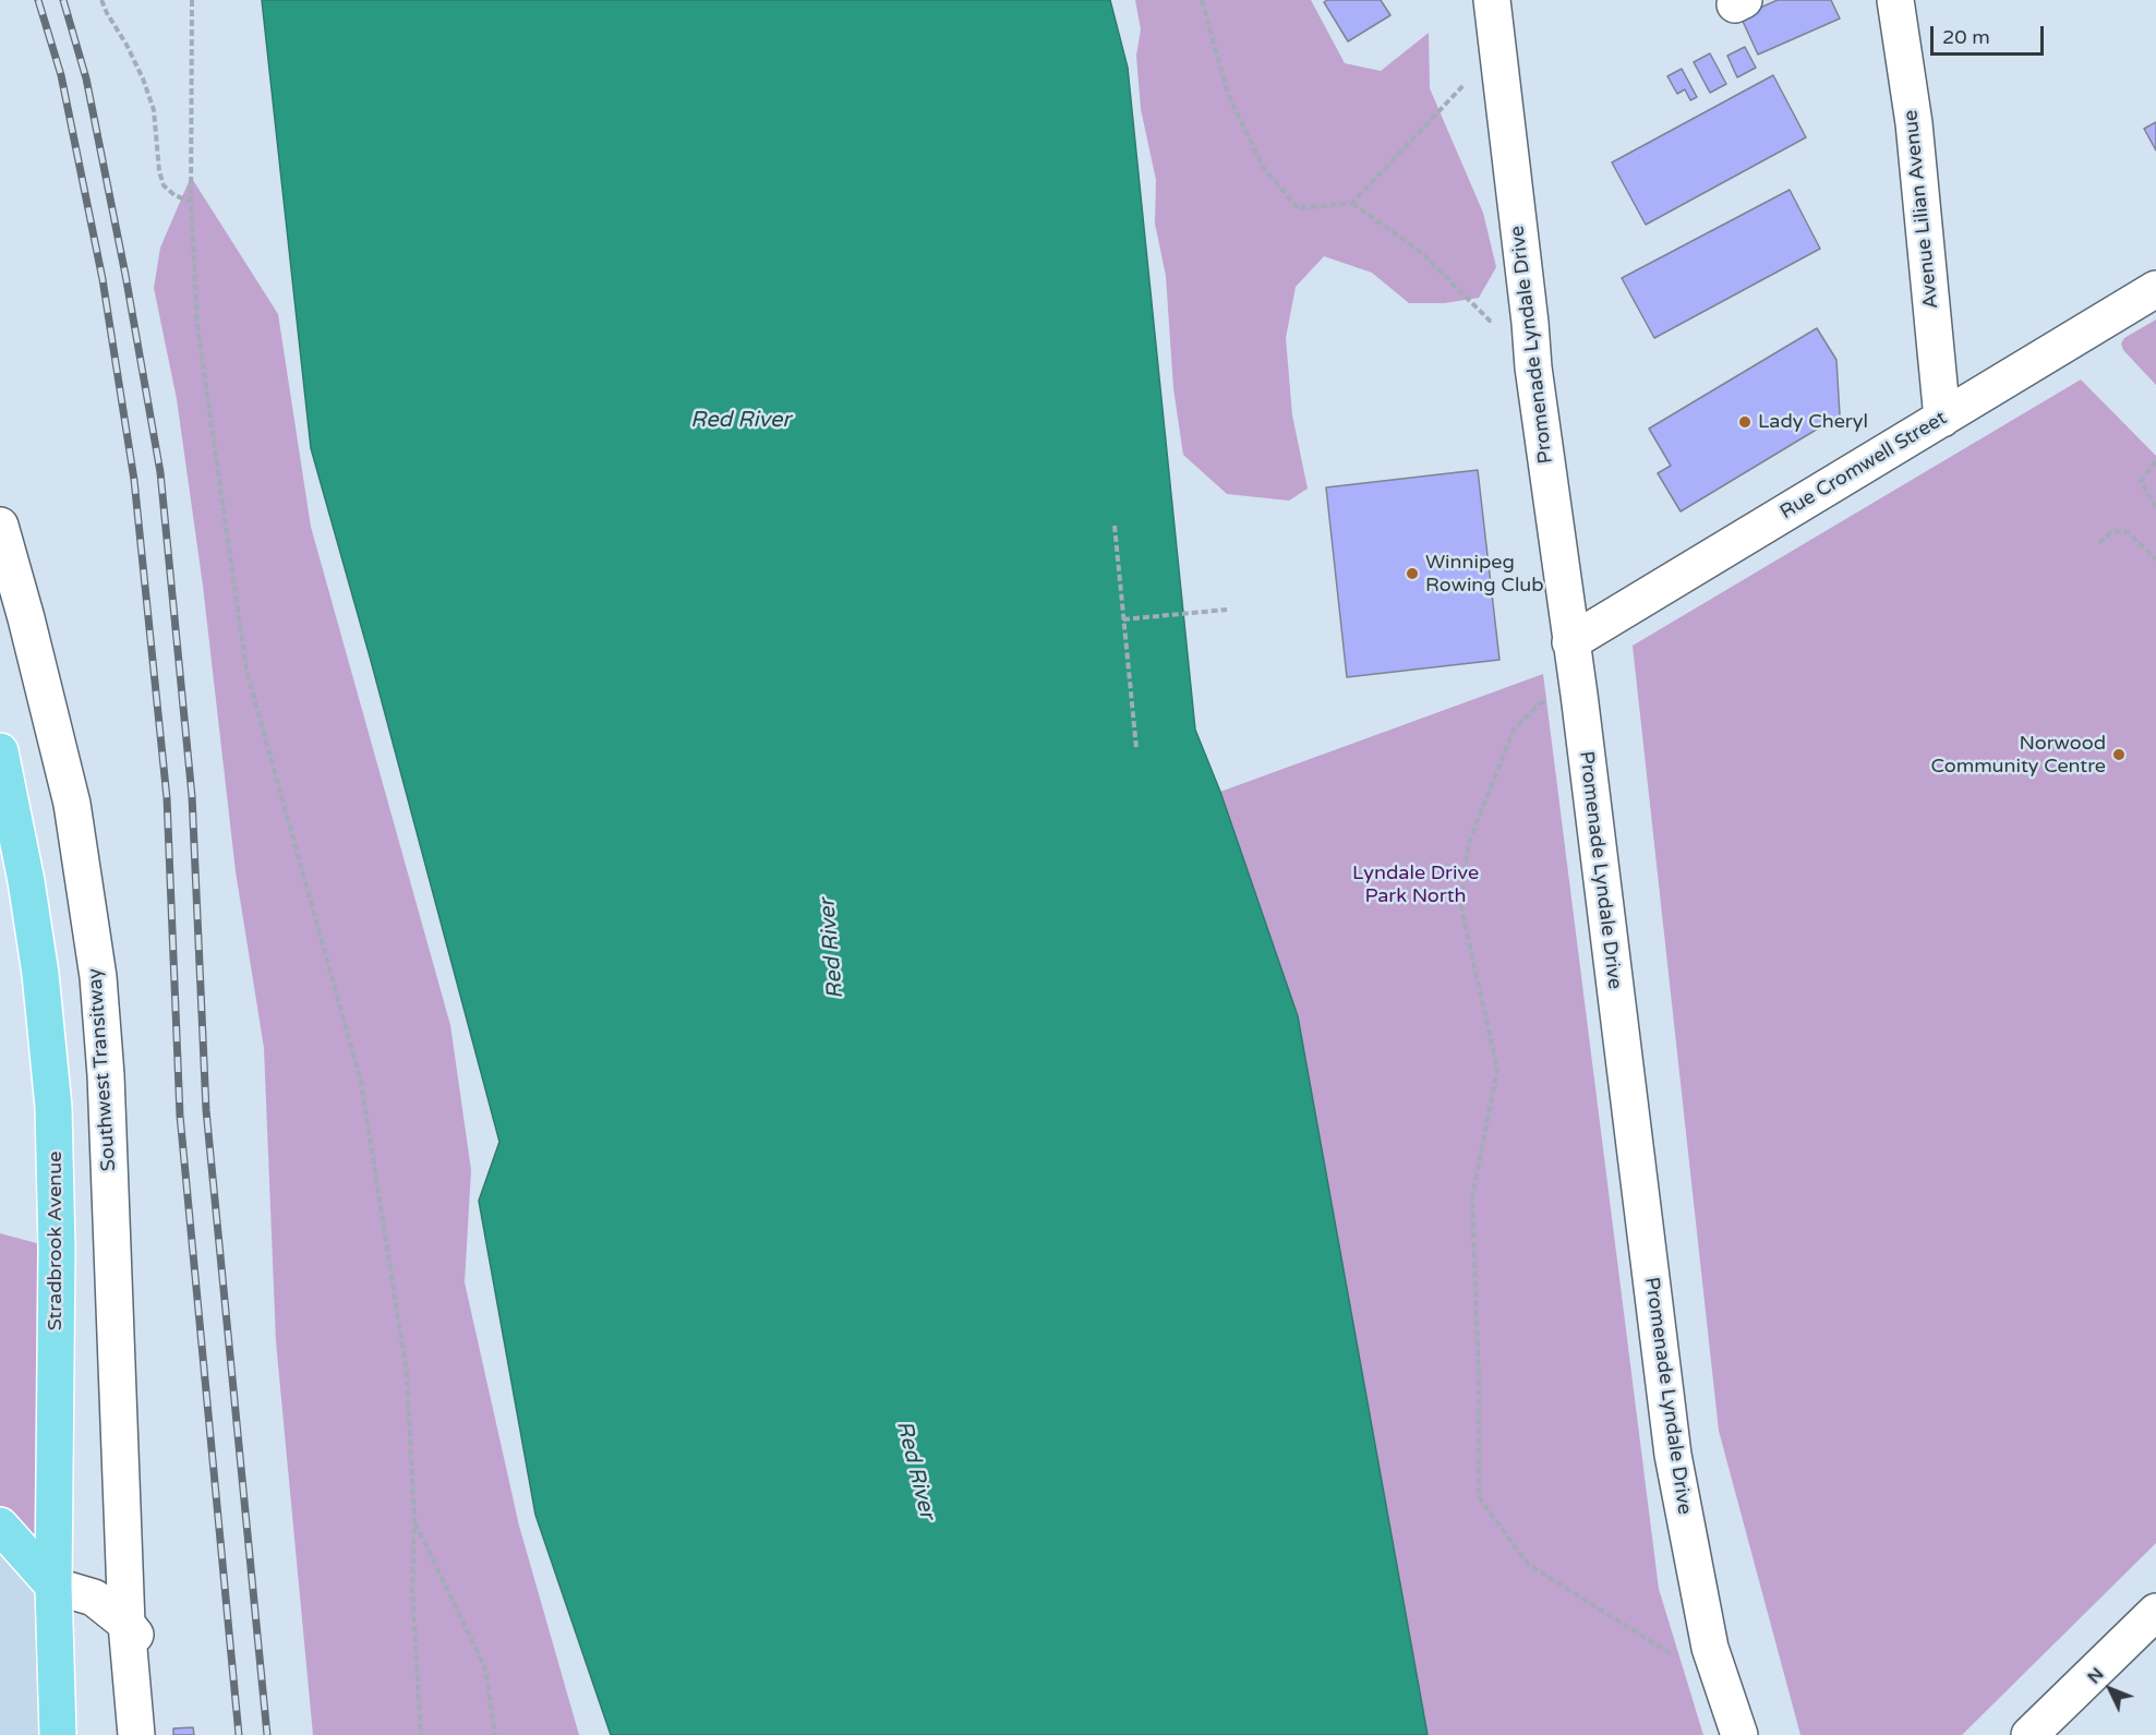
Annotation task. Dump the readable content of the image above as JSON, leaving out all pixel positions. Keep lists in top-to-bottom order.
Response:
{
  "streets": {
    "main road": ["Stradbrook Avenue"],
    "street": [
      "Avenue Lilian Avenue",
      "Promenade Lyndale Drive",
      "Rue Cromwell Street",
      "Southwest Transitway"
    ]
  },
  "crossings": [
    ["Avenue Lilian Avenue", "Rue Cromwell Street"],
    ["Promenade Lyndale Drive", "Rue Cromwell Street"]
  ],
  "water": ["Red River"],
  "parks": ["Lyndale Drive Park North"],
  "places": ["Lady Cheryl", "Winnipeg Rowing Club", "Norwood Community Centre"],
  "scale_bar": "20 m",
  "north": "top left"
}
